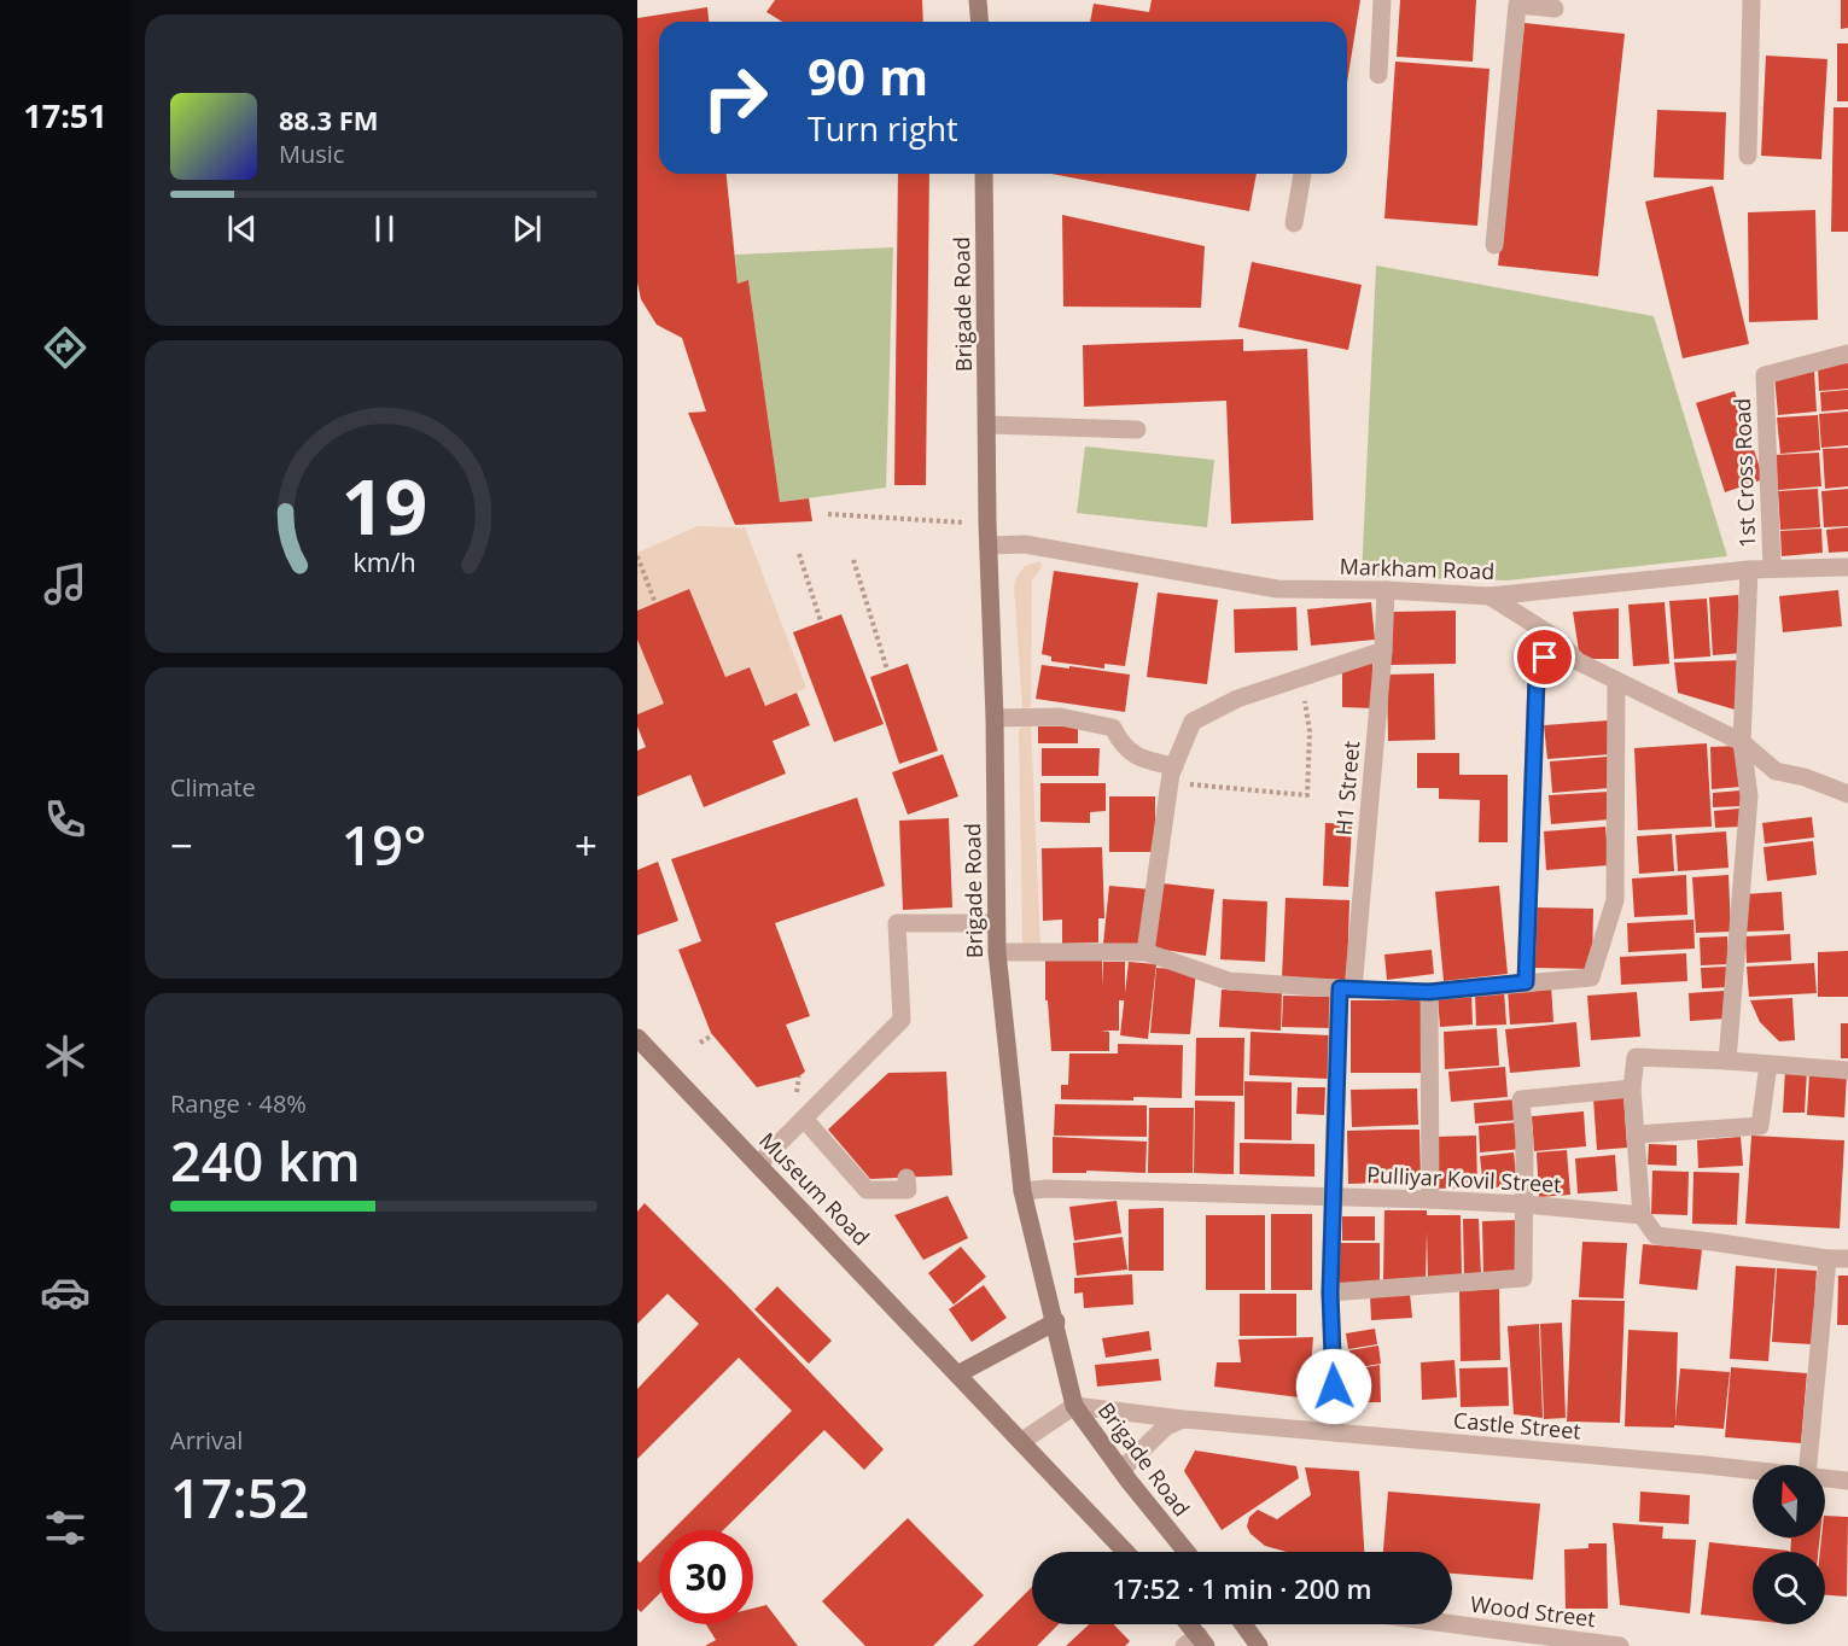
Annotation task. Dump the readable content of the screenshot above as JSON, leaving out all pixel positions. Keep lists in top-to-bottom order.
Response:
{
  "streets": {
    "main road": ["Brigade Road", "Museum Road"],
    "street": [
      "1st Cross Road",
      "Markham Road",
      "H1 Street",
      "Pulliyar Kovil Street",
      "Castle Street",
      "Wood Street"
    ]
  },
  "crossings": [
    ["Brigade Road", "Markham Road"],
    ["Brigade Road", "Pulliyar Kovil Street"],
    ["Brigade Road", "Castle Street"],
    ["1st Cross Road", "Markham Road"],
    ["Markham Road", "H1 Street"],
    ["H1 Street", "Pulliyar Kovil Street"],
    ["H1 Street", "Castle Street"]
  ],
  "north": "top",
  "page": {
    "tabs": "17:51",
    "turn": ["90 m", "Turn right"],
    "song": ["88.3 FM", "Music"],
    "tile": [
      "Climate",
      ["Range · 48%", "240 km"],
      ["Arrival", "17:52"]
    ],
    "heat": ["−", "19°", "+"],
    "limit": "30",
    "trip": "17:52 · 1 min · 200 m",
    "gauge": ["19", "km/h"]
  }
}
